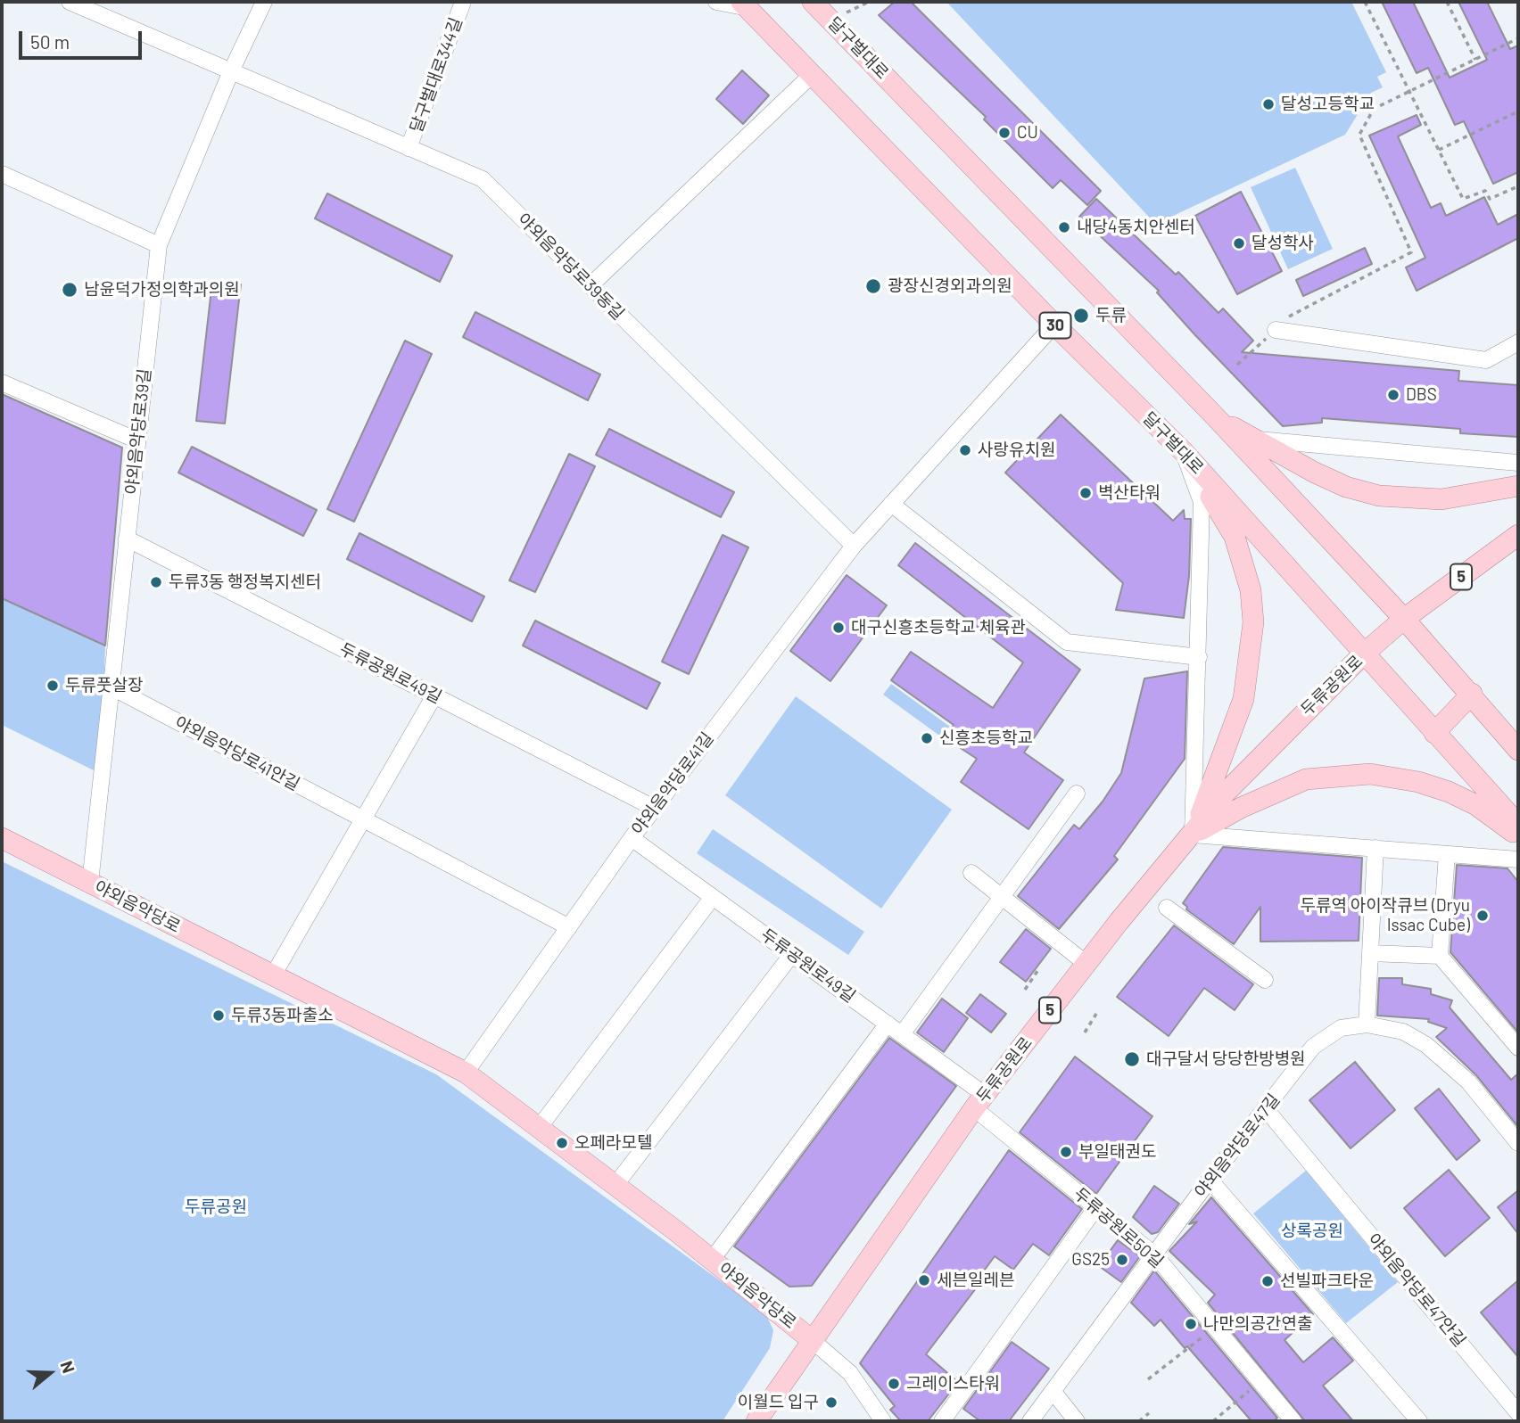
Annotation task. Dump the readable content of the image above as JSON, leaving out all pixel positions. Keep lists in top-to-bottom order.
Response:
{
  "streets": {
    "main road": [
      "달구벌대로",
      "30",
      "5",
      "두류공원로",
      "야외음악당로"
    ],
    "street": [
      "달구벌대로344길",
      "야외음악당로39동길",
      "야외음악당로39길",
      "두류공원로49길",
      "야외음악당로41안길",
      "야외음악당로41길",
      "야외음악당로47길",
      "두류공원로50길",
      "야외음악당로47안길"
    ]
  },
  "crossings": [
    ["달구벌대로", "5"],
    ["달구벌대로", "두류공원로"],
    ["달구벌대로", "야외음악당로41길"],
    ["달구벌대로344길", "야외음악당로39동길"],
    ["야외음악당로39동길", "야외음악당로39길"],
    ["야외음악당로39동길", "야외음악당로41길"],
    ["야외음악당로39길", "두류공원로49길"],
    ["야외음악당로39길", "야외음악당로41안길"],
    ["야외음악당로39길", "야외음악당로"],
    ["5", "두류공원로"],
    ["두류공원로49길", "두류공원로"],
    ["두류공원로49길", "야외음악당로41길"],
    ["두류공원로49길", "두류공원로50길"],
    ["두류공원로", "야외음악당로"],
    ["두류공원로", "두류공원로50길"],
    ["야외음악당로41안길", "야외음악당로41길"],
    ["야외음악당로41길", "야외음악당로"],
    ["야외음악당로47길", "두류공원로50길"],
    ["야외음악당로47길", "야외음악당로47안길"]
  ],
  "parks": ["두류공원", "상록공원"],
  "places": [
    "달성고등학교",
    "CU",
    "내당4동치안센터",
    "달성학사",
    "광장신경외과의원",
    "남윤덕가정의학과의원",
    "두류",
    "DBS",
    "사랑유치원",
    "벽산타워",
    "두류3동 행정복지센터",
    "대구신흥초등학교 체육관",
    "두류풋살장",
    "신흥초등학교",
    "두류역 아이작큐브 (Dryu Issac Cube)",
    "두류3동파출소",
    "대구달서 당당한방병원",
    "오페라모텔",
    "부일태권도",
    "GS25",
    "세븐일레븐",
    "선빌파크타운",
    "나만의공간연출",
    "그레이스타워",
    "이월드 입구"
  ],
  "scale_bar": "50 m",
  "north": "right"
}
